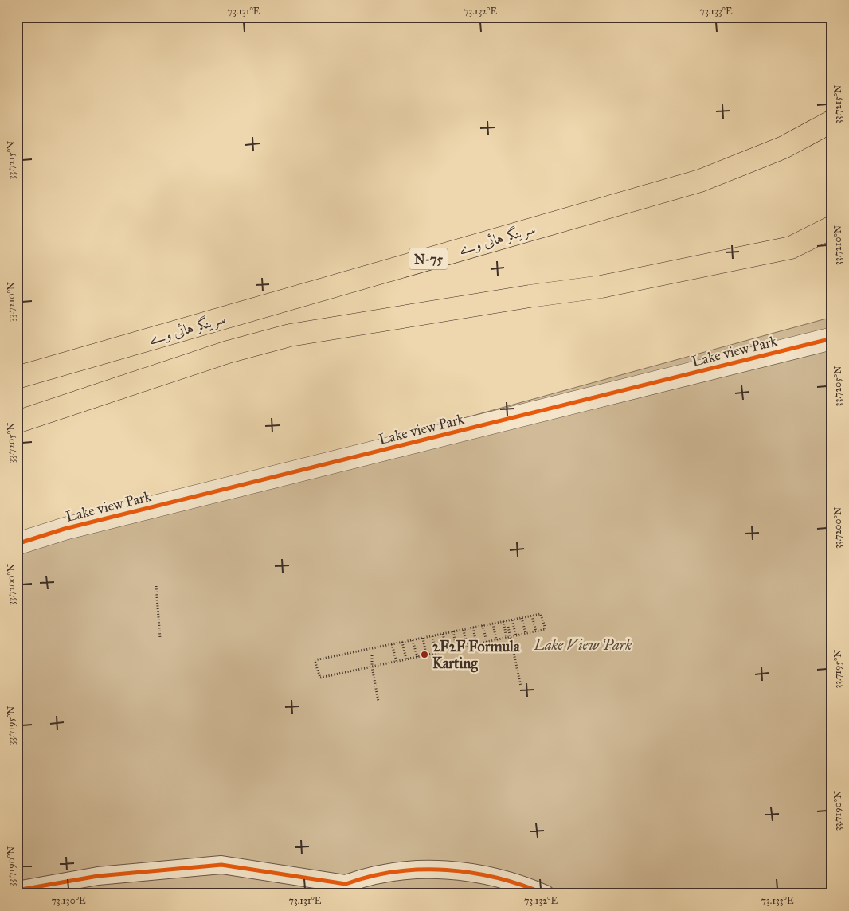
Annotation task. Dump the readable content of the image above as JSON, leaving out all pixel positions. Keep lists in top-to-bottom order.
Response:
{
  "streets": {
    "highway": ["سرینگر ہائی وے", "N-75"],
    "street": ["Lake view Park"]
  },
  "parks": ["Lake View Park"],
  "places": ["2F2F Formula Karting"],
  "coordinates": [
    "73.131°E",
    "73.132°E",
    "73.133°E",
    "33.7215°N",
    "33.7210°N",
    "33.7205°N",
    "33.7200°N",
    "33.7195°N",
    "33.7190°N",
    "73.130°E"
  ]
}
